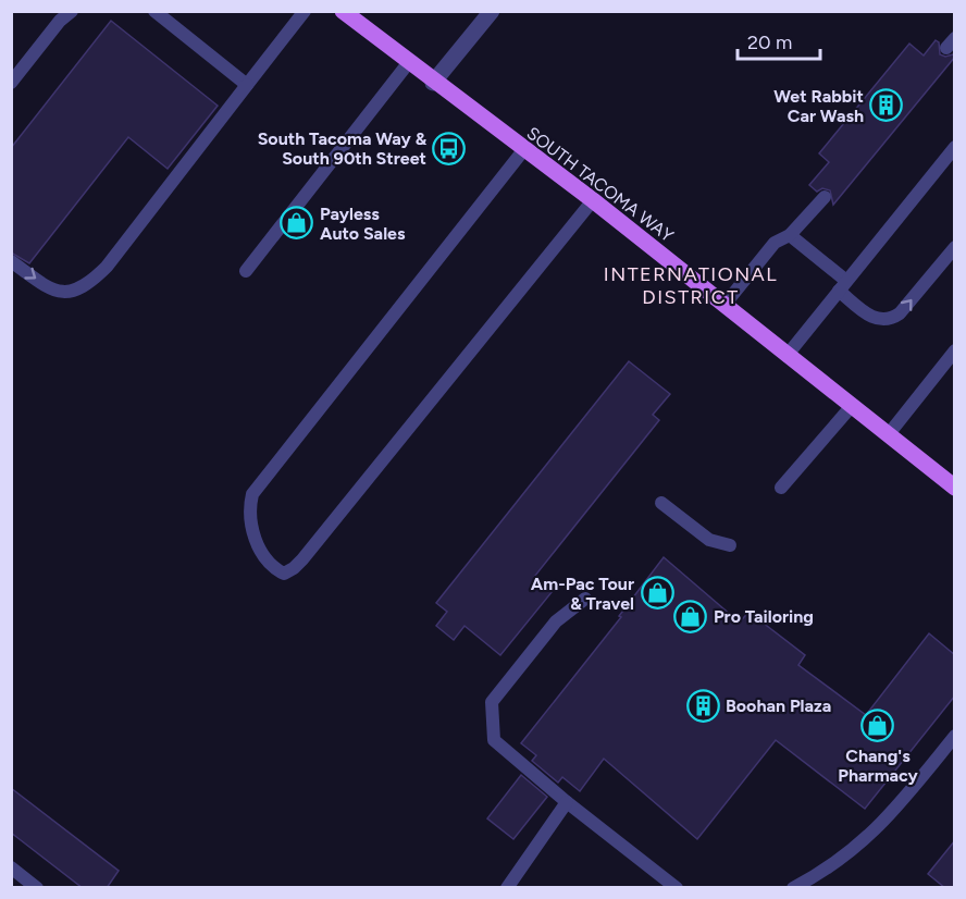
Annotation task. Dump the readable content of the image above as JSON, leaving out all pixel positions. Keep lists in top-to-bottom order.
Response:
{
  "streets": {
    "main road": ["SOUTH TACOMA WAY"]
  },
  "districts": ["INTERNATIONAL DISTRICT"],
  "places": {
    "building": ["Wet Rabbit Car Wash", "Boohan Plaza"],
    "bus stop": ["South Tacoma Way & South 90th Street"],
    "shop": [
      "Payless Auto Sales",
      "Am-Pac Tour & Travel",
      "Pro Tailoring",
      "Chang's Pharmacy"
    ]
  },
  "scale_bar": "20 m"
}
